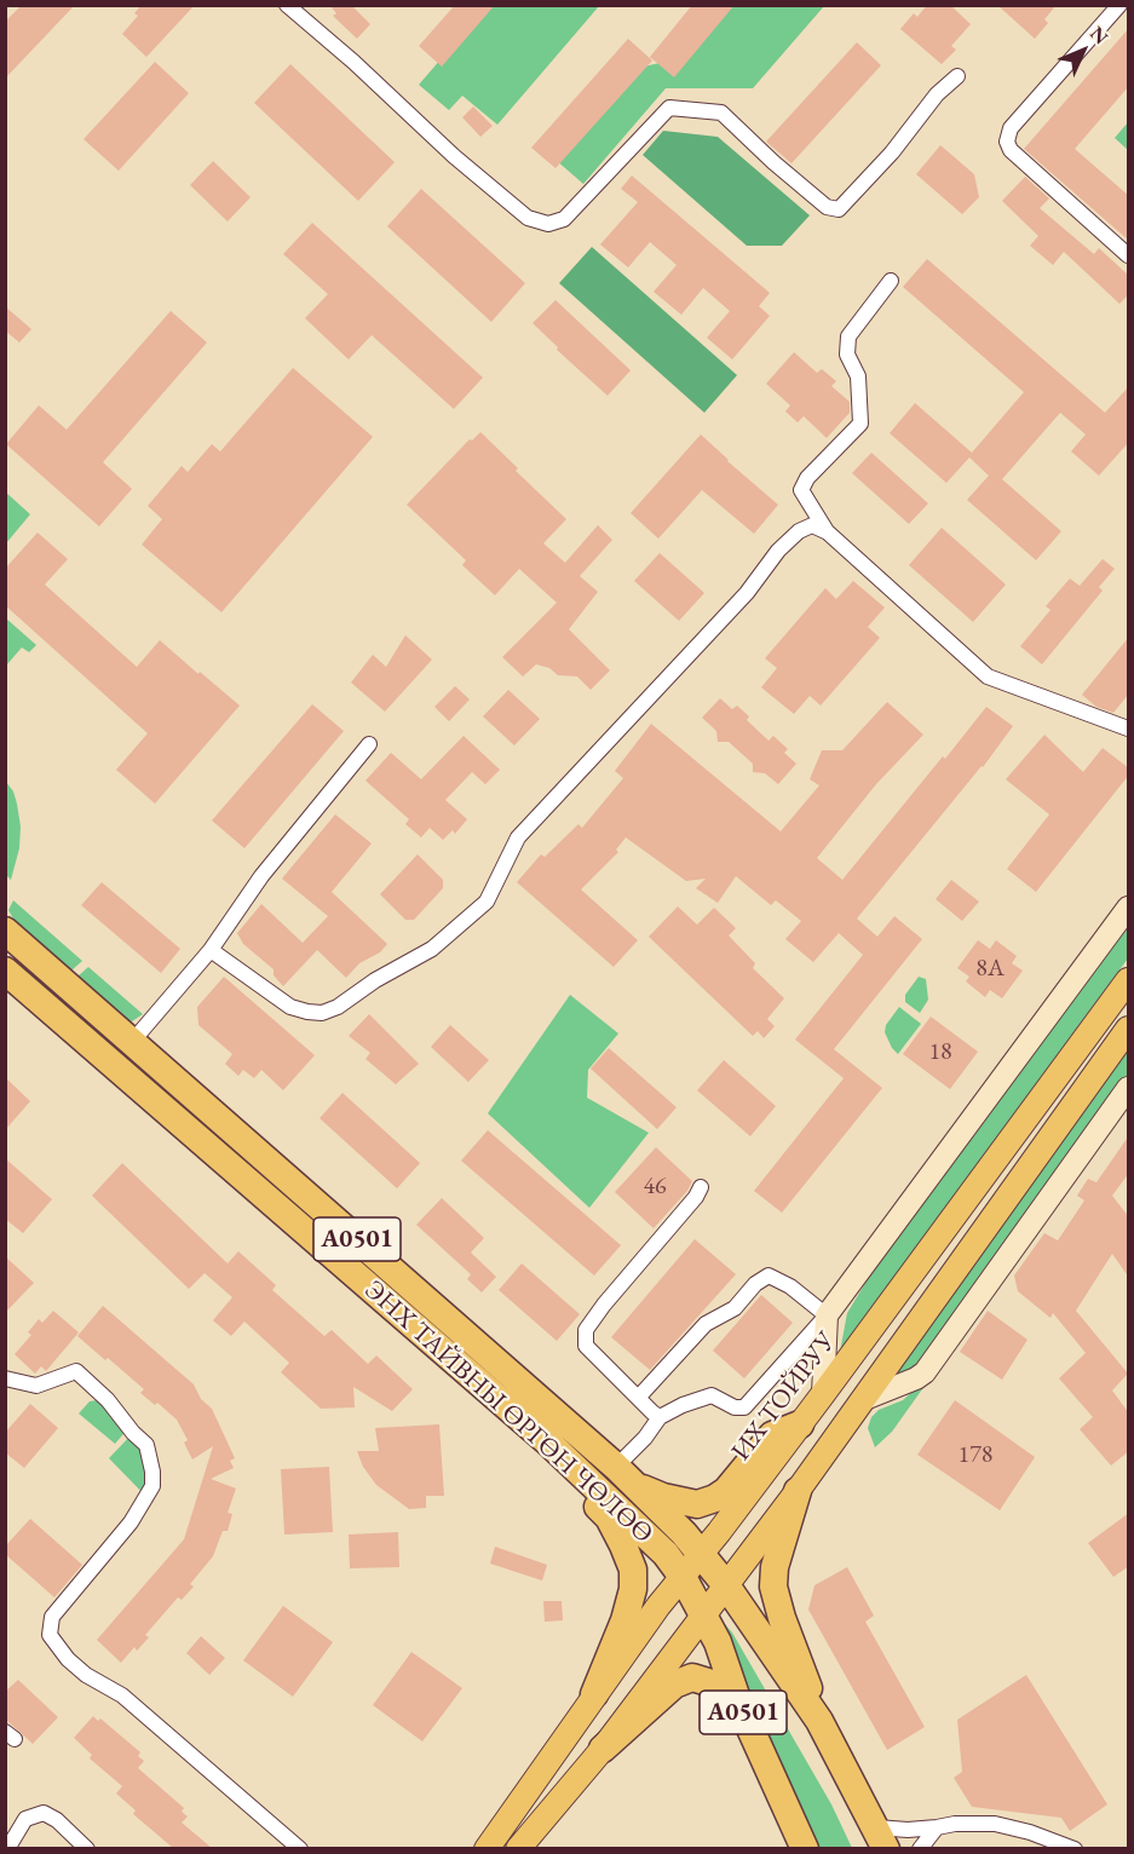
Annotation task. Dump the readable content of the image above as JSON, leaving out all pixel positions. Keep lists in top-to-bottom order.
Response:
{
  "streets": {
    "highway": ["A0501", "ЭНХ ТАЙВНЫ ӨРГӨН ЧӨЛӨӨ"],
    "main road": ["ИХ ТОЙРУУ"]
  },
  "crossings": [
    ["ИХ ТОЙРУУ", "ЭНХ ТАЙВНЫ ӨРГӨН ЧӨЛӨӨ"]
  ],
  "house_numbers": [
    "8А",
    "18",
    "46",
    "178"
  ],
  "north": "top right"
}
